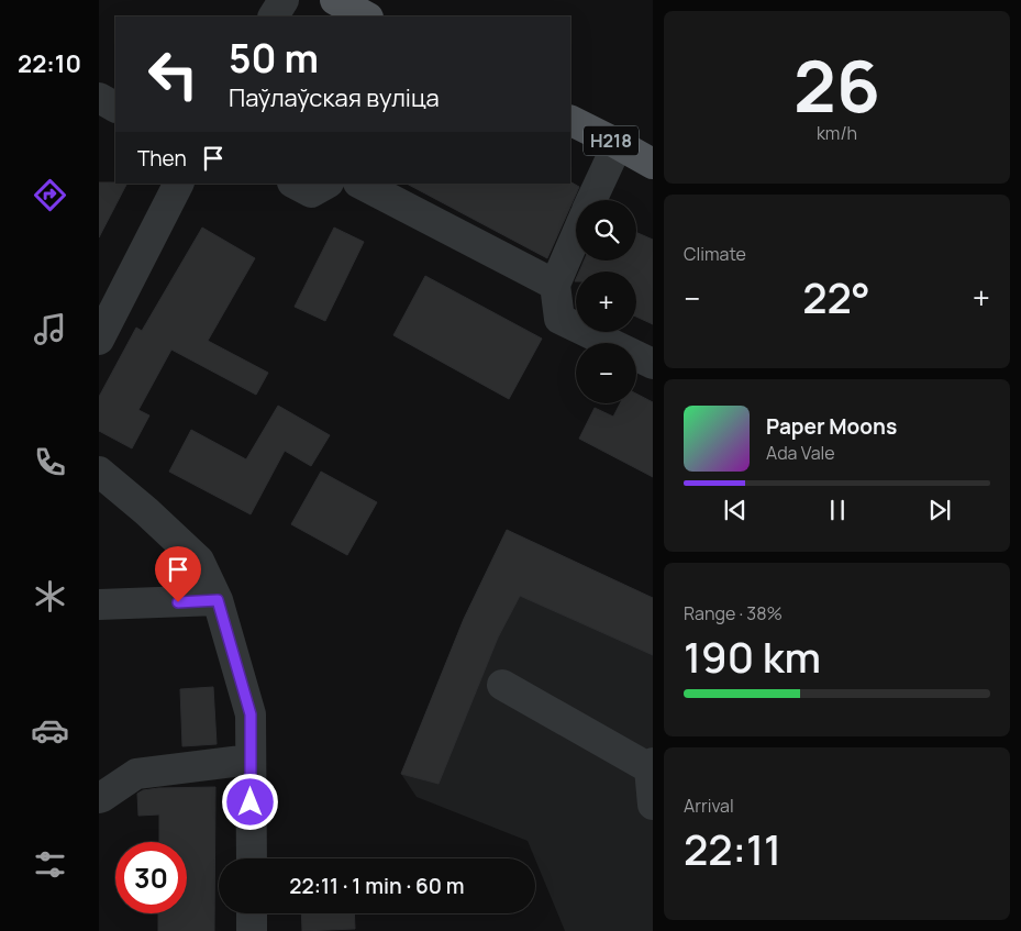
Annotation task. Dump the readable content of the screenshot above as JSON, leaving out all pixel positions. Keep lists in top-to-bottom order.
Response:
{
  "streets": {
    "main road": ["Н218"]
  },
  "page": {
    "tabs": "22:10",
    "tile": [
      ["26", "km/h"],
      "Climate",
      ["Range · 38%", "190 km"],
      ["Arrival", "22:11"]
    ],
    "turn": ["50 m", "Паўлаўская вуліца"],
    "then": "Then",
    "map_buttons": ["+", "−"],
    "heat": ["−", "22°", "+"],
    "song": ["Paper Moons", "Ada Vale"],
    "limit": "30",
    "trip": "22:11 · 1 min · 60 m"
  }
}
